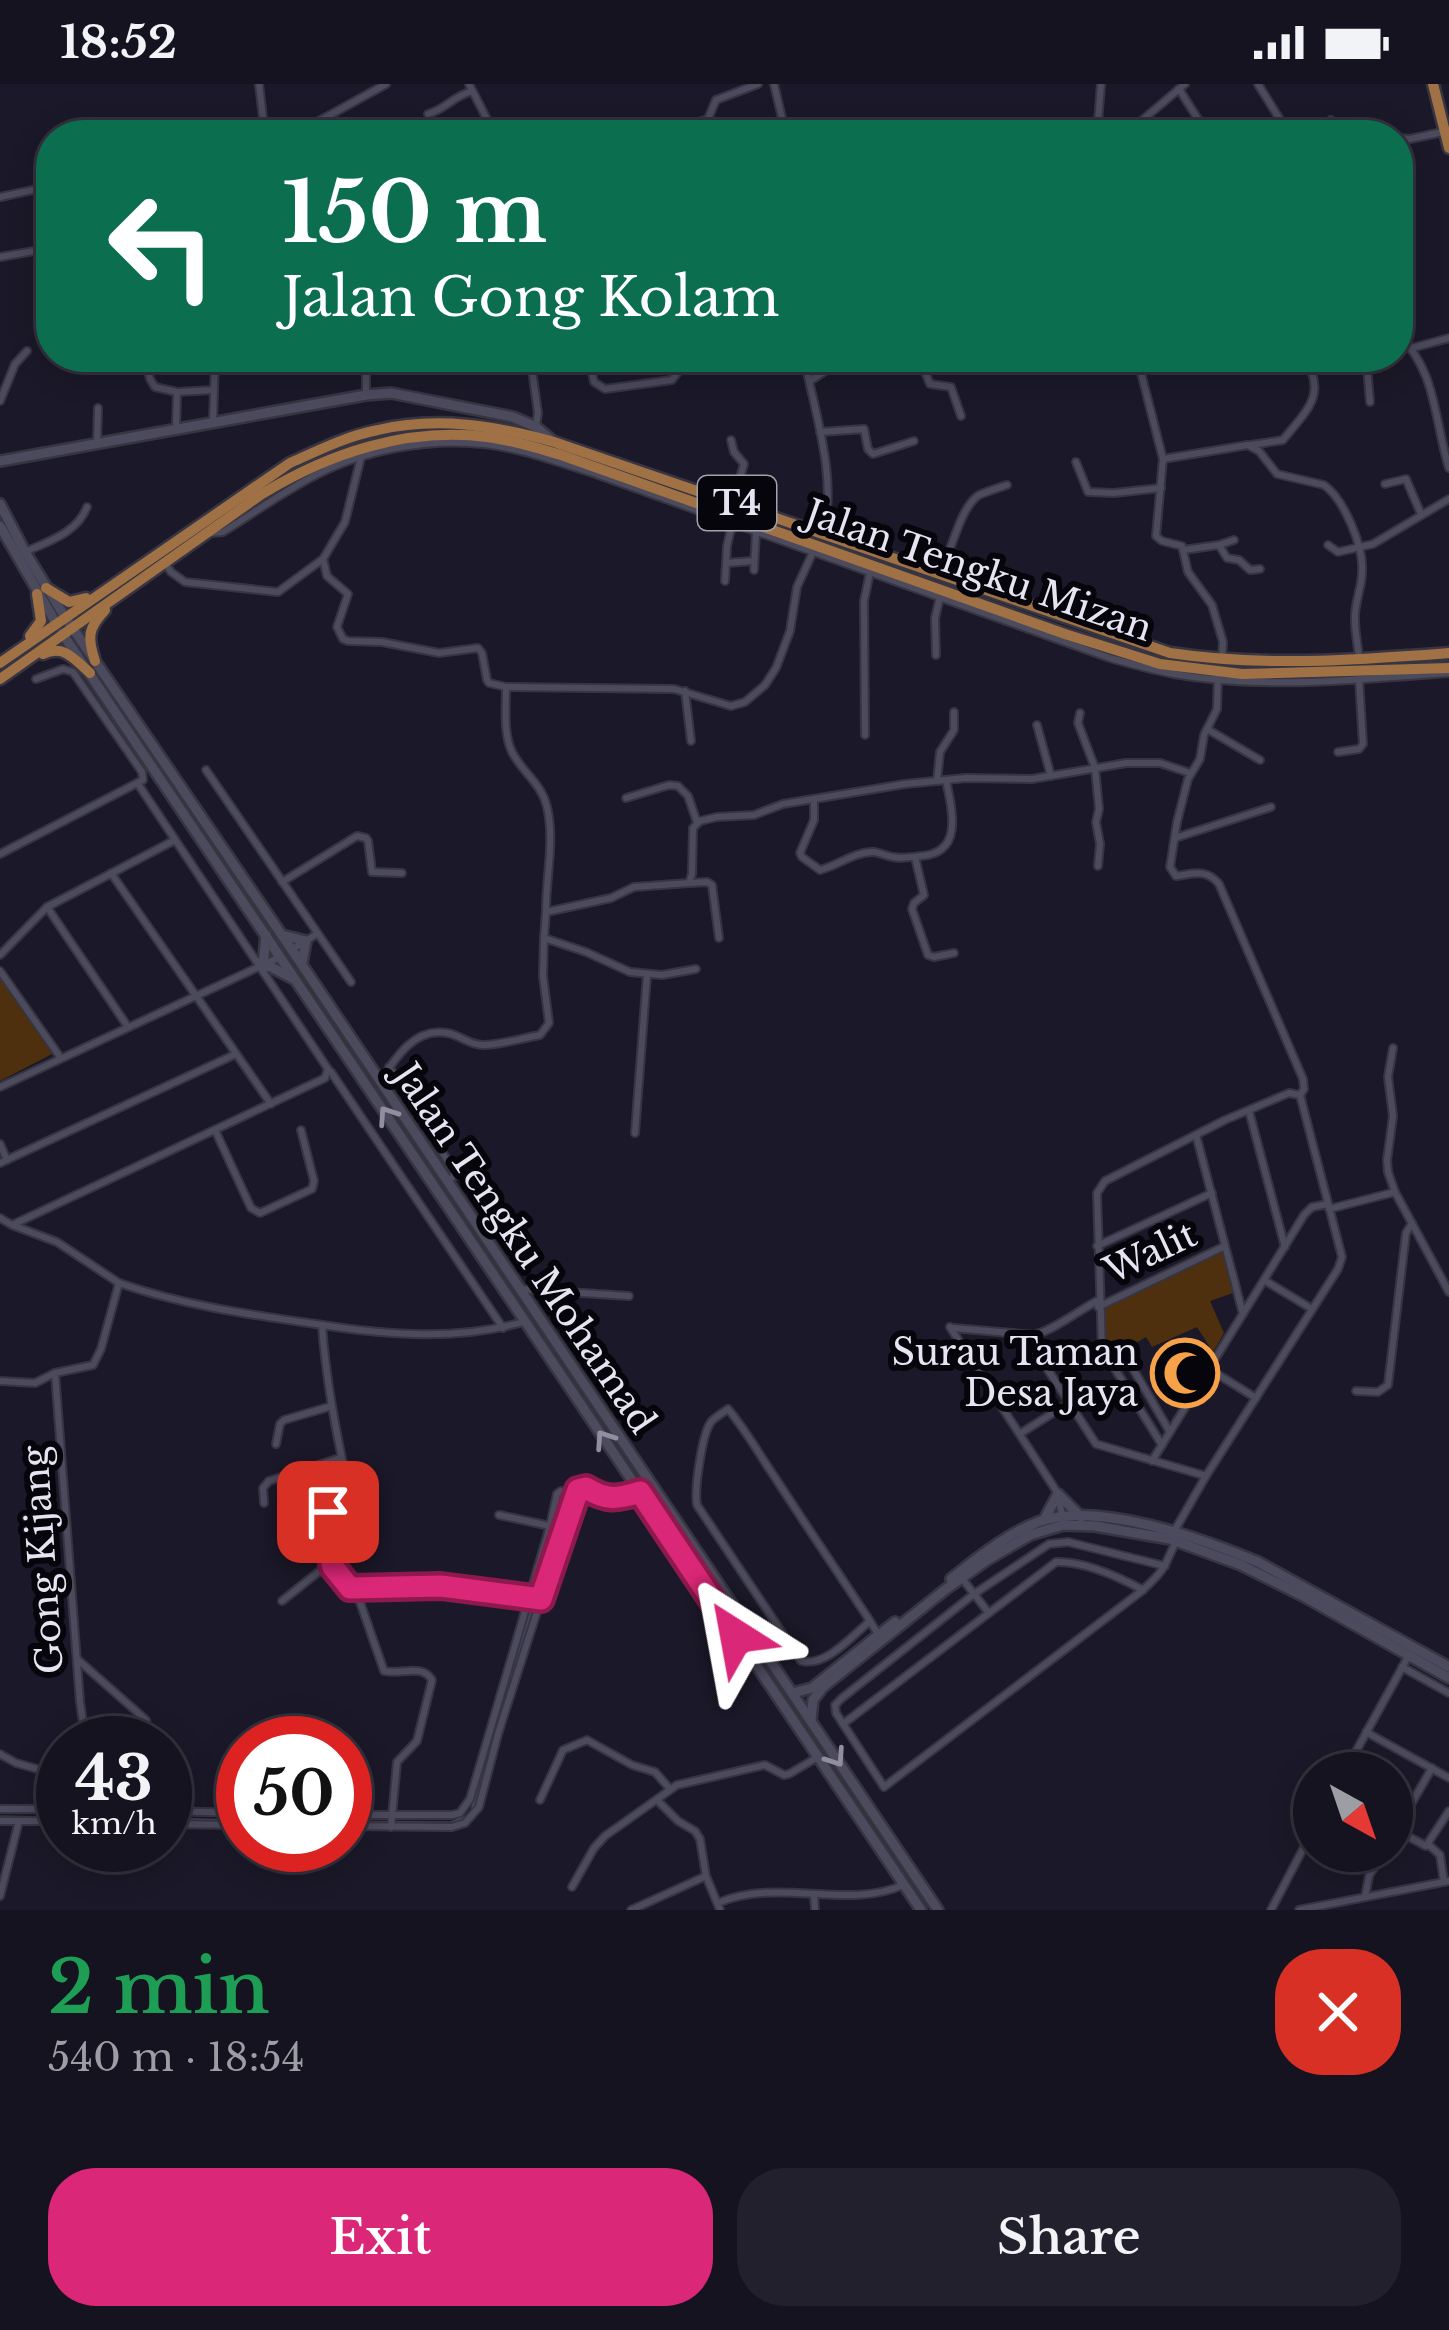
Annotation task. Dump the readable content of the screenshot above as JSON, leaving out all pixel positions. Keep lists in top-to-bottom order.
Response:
{
  "streets": {
    "highway": ["T4", "Jalan Tengku Mizan"],
    "main road": ["Jalan Tengku Mohamad"],
    "street": ["Walit", "Gong Kijang"]
  },
  "crossings": [
    ["Jalan Tengku Mizan", "Jalan Tengku Mohamad"]
  ],
  "places": {
    "mosque": ["Surau Taman Desa Jaya"]
  },
  "north": "bottom right",
  "page": {
    "status": "18:52",
    "turn": ["150 m", "Jalan Gong Kolam"],
    "speed": "43 km/h",
    "limit": "50",
    "heading": ["2 min", "540 m · 18:54"],
    "buttons": ["Exit", "Share"]
  }
}
